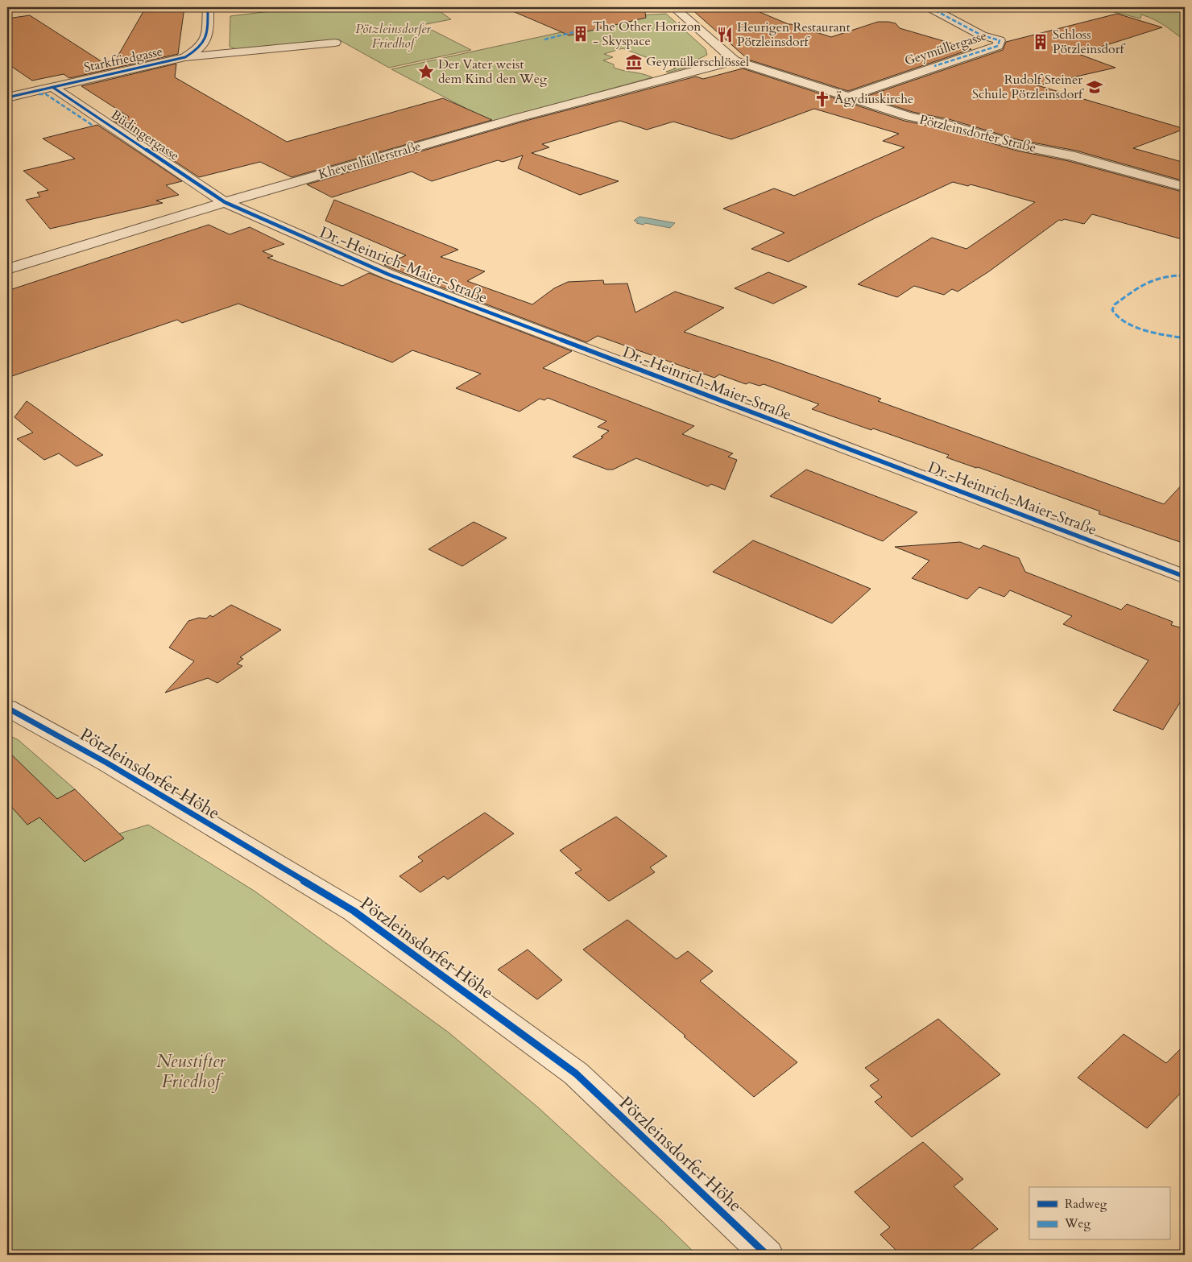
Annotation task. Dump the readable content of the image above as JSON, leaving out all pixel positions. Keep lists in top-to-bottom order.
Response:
{
  "streets": {
    "street": [
      "Geymüllergasse",
      "Starkfriedgasse",
      "Pötzleinsdorfer Straße",
      "Büdingergasse",
      "Khevenhüllerstraße",
      "Dr.-Heinrich-Maier-Straße",
      "Pötzleinsdorfer Höhe"
    ]
  },
  "crossings": [
    ["Geymüllergasse", "Pötzleinsdorfer Straße"],
    ["Starkfriedgasse", "Büdingergasse"],
    ["Pötzleinsdorfer Straße", "Khevenhüllerstraße"],
    ["Büdingergasse", "Khevenhüllerstraße"],
    ["Büdingergasse", "Dr.-Heinrich-Maier-Straße"],
    ["Khevenhüllerstraße", "Dr.-Heinrich-Maier-Straße"]
  ],
  "parks": ["Pötzleinsdorfer Friedhof", "Neustifter Friedhof"],
  "places": {
    "building": ["The Other Horizon - Skyspace", "Schloss Pötzleinsdorf"],
    "restaurant": ["Heurigen Restaurant Pötzleinsdorf"],
    "museum": ["Geymüllerschlössel"],
    "place": ["Der Vater weist dem Kind den Weg"],
    "school or university": ["Rudolf Steiner Schule Pötzleinsdorf"],
    "church": ["Ägydiuskirche"]
  },
  "legend": ["Radweg", "Weg"]
}
